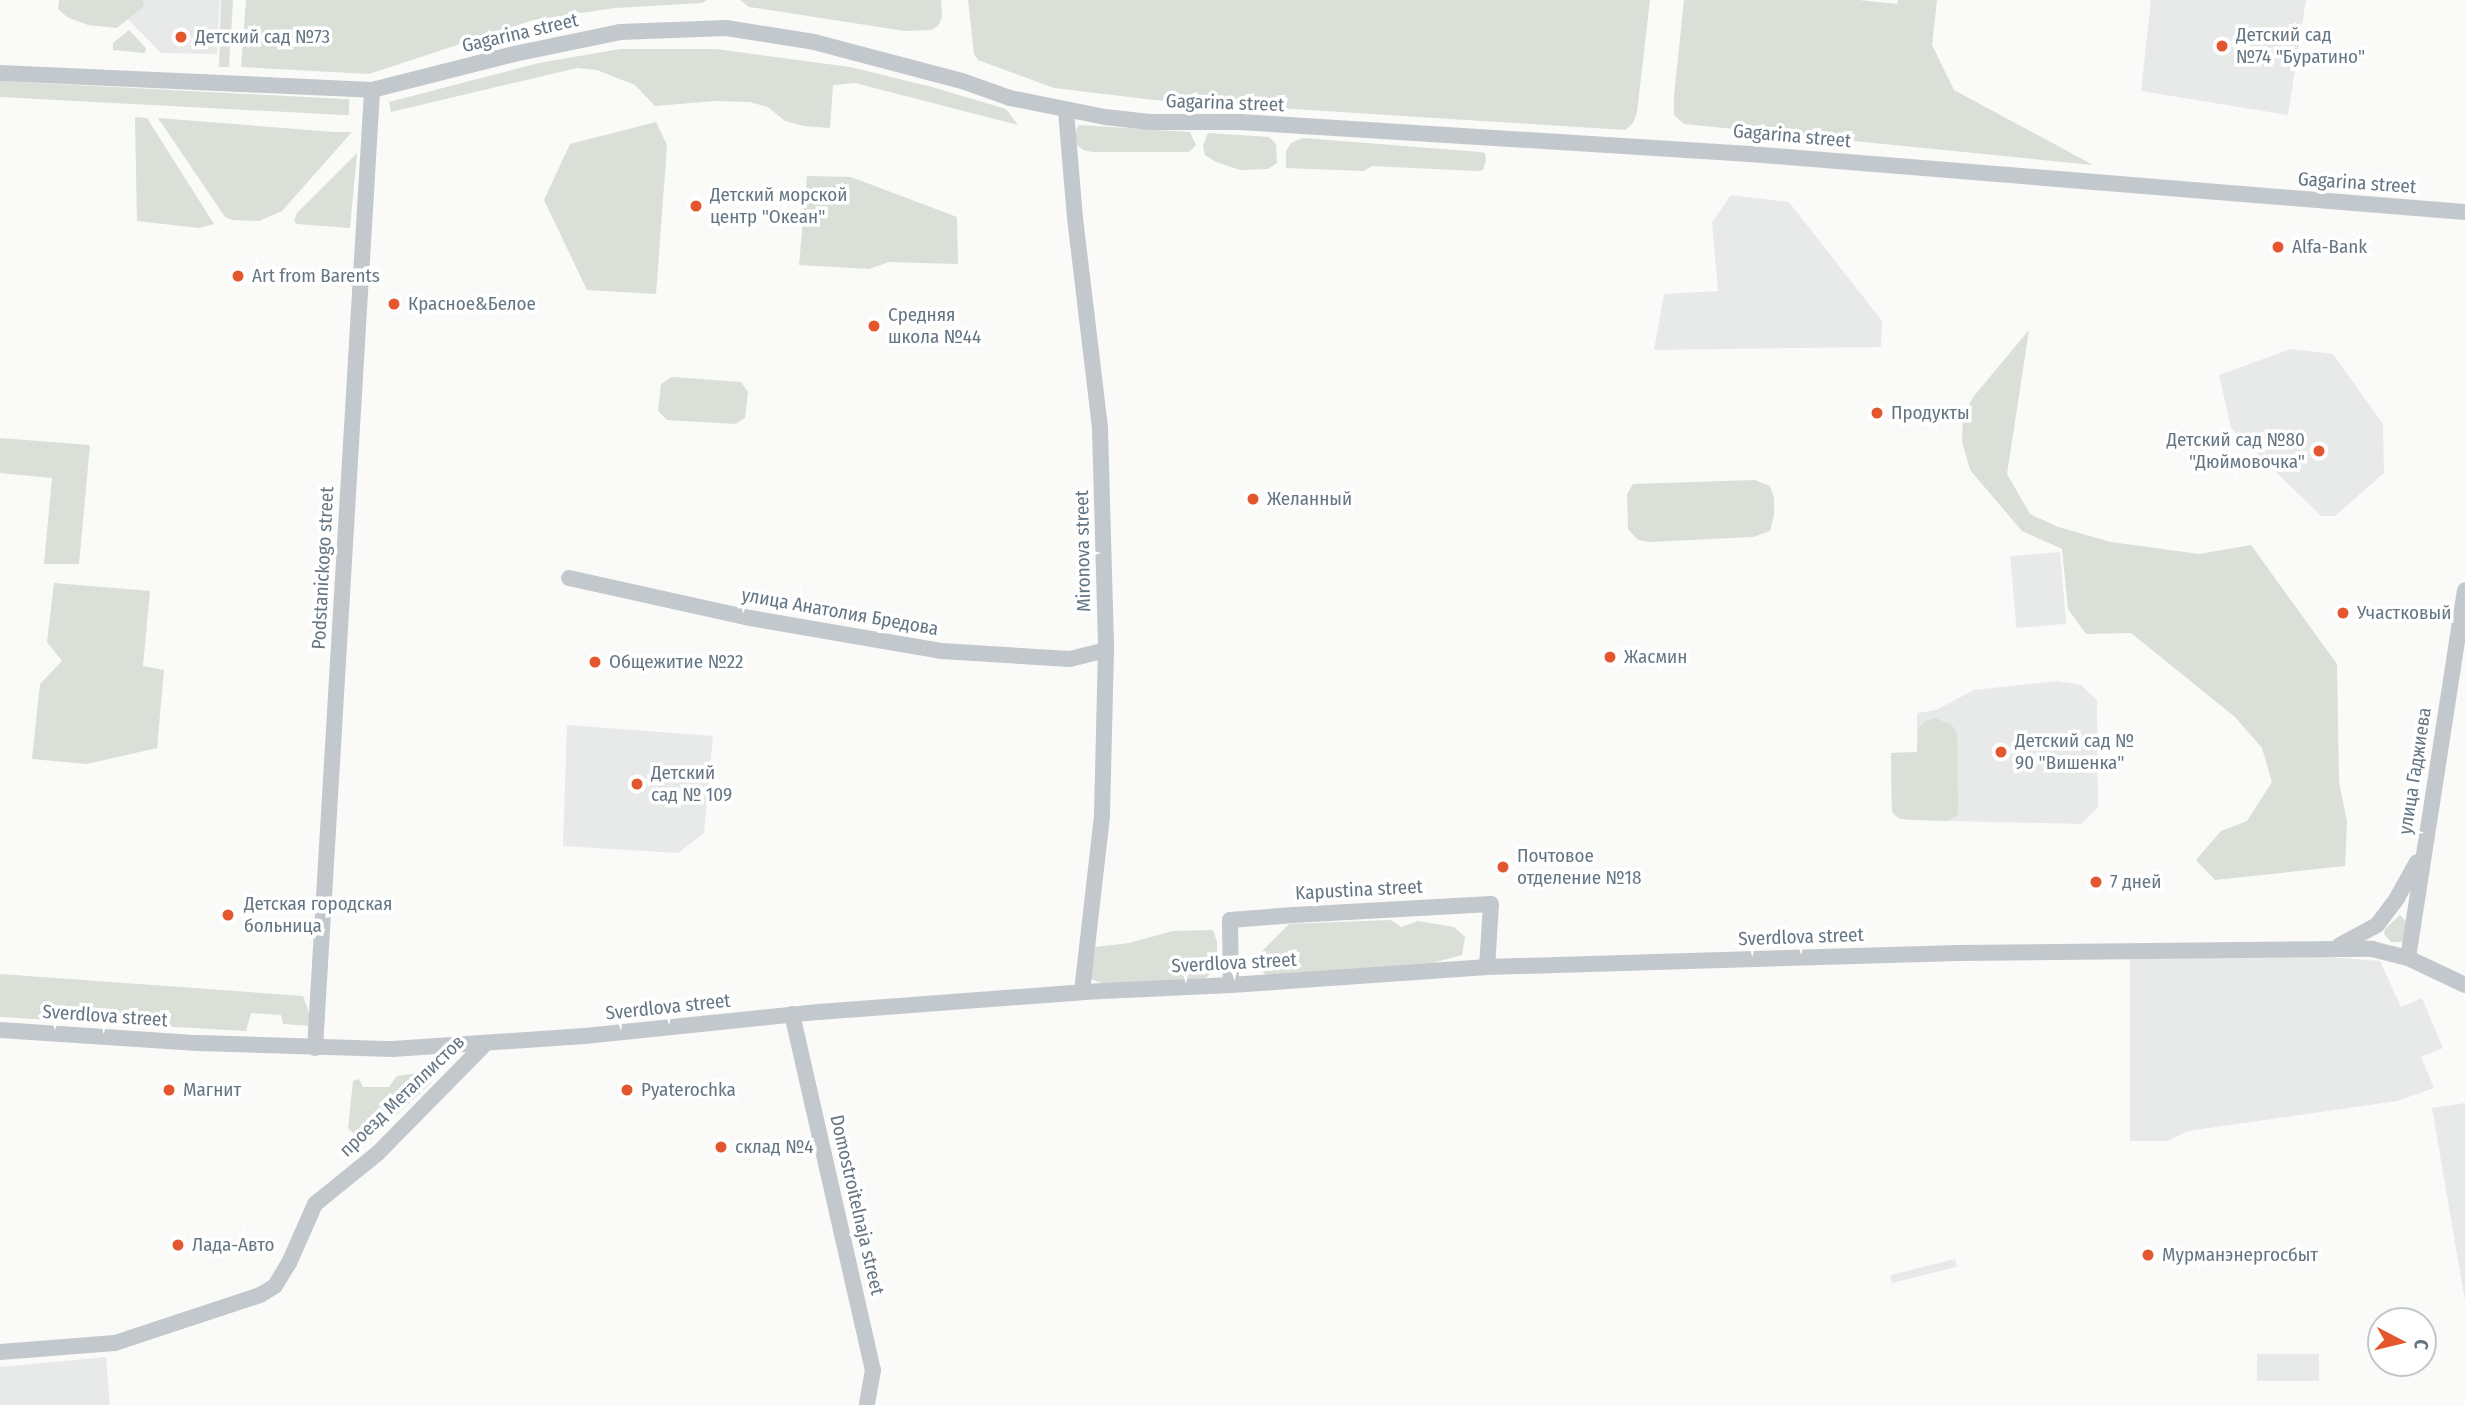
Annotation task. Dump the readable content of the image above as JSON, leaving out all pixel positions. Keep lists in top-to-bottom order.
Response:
{
  "streets": {
    "street": [
      "Gagarina street",
      "Mironova street",
      "Podstanickogo street",
      "улица Анатолия Бредова",
      "улица Гаджиева",
      "Kapustina street",
      "Sverdlova street",
      "проезд Металлистов",
      "Domostroitelnaja street"
    ]
  },
  "crossings": [
    ["Gagarina street", "Mironova street"],
    ["Gagarina street", "Podstanickogo street"],
    ["Mironova street", "улица Анатолия Бредова"],
    ["Mironova street", "Sverdlova street"],
    ["Podstanickogo street", "Sverdlova street"],
    ["улица Гаджиева", "Sverdlova street"],
    ["Kapustina street", "Sverdlova street"],
    ["Sverdlova street", "проезд Металлистов"],
    ["Sverdlova street", "Domostroitelnaja street"]
  ],
  "places": [
    "Детский сад №73",
    "Детский сад №74 \"Буратино\"",
    "Детский морской центр \"Океан\"",
    "Alfa-Bank",
    "Art from Barents",
    "Красное&Белое",
    "Средняя школа №44",
    "Продукты",
    "Детский сад №80 \"Дюймовочка\"",
    "Желанный",
    "Участковый",
    "Жасмин",
    "Общежитие №22",
    "Детский сад № 90 \"Вишенка\"",
    "Детский сад № 109",
    "Почтовое отделение №18",
    "7 дней",
    "Детская городская больница",
    "Магнит",
    "Pyaterochka",
    "склад №4",
    "Лада-Авто",
    "Мурманэнергосбыт"
  ],
  "north": "right"
}
